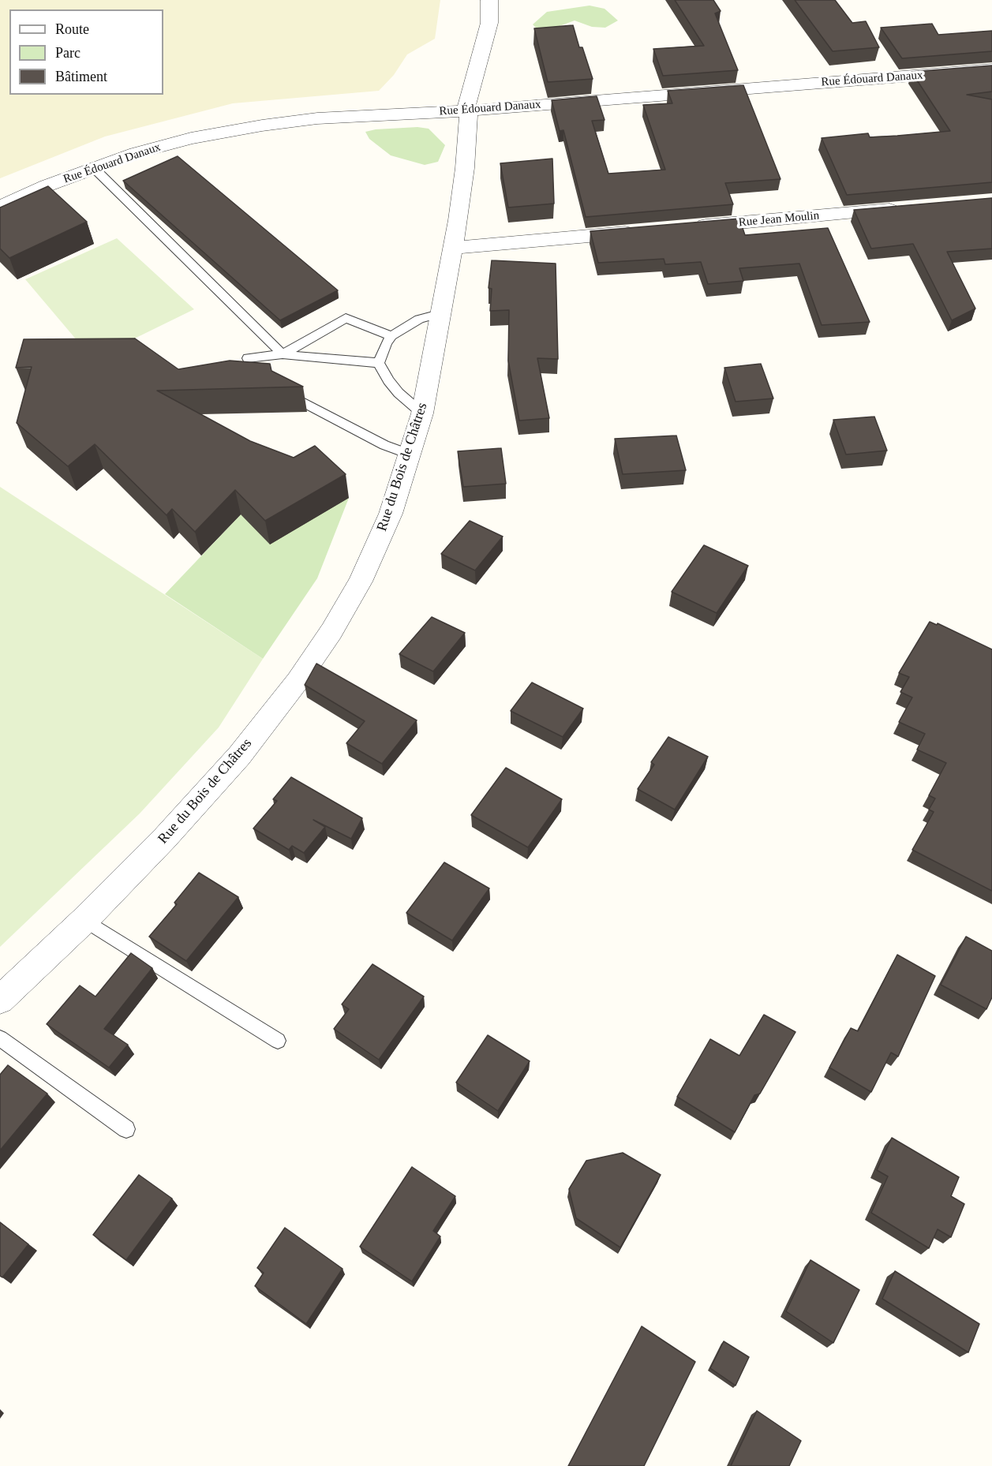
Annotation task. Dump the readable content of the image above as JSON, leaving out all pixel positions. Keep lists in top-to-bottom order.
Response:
{
  "streets": {
    "street": ["Rue Édouard Danaux", "Rue Jean Moulin", "Rue du Bois de Châtres"]
  },
  "crossings": [
    ["Rue Édouard Danaux", "Rue du Bois de Châtres"]
  ],
  "legend": ["Route", "Parc", "Bâtiment"]
}
